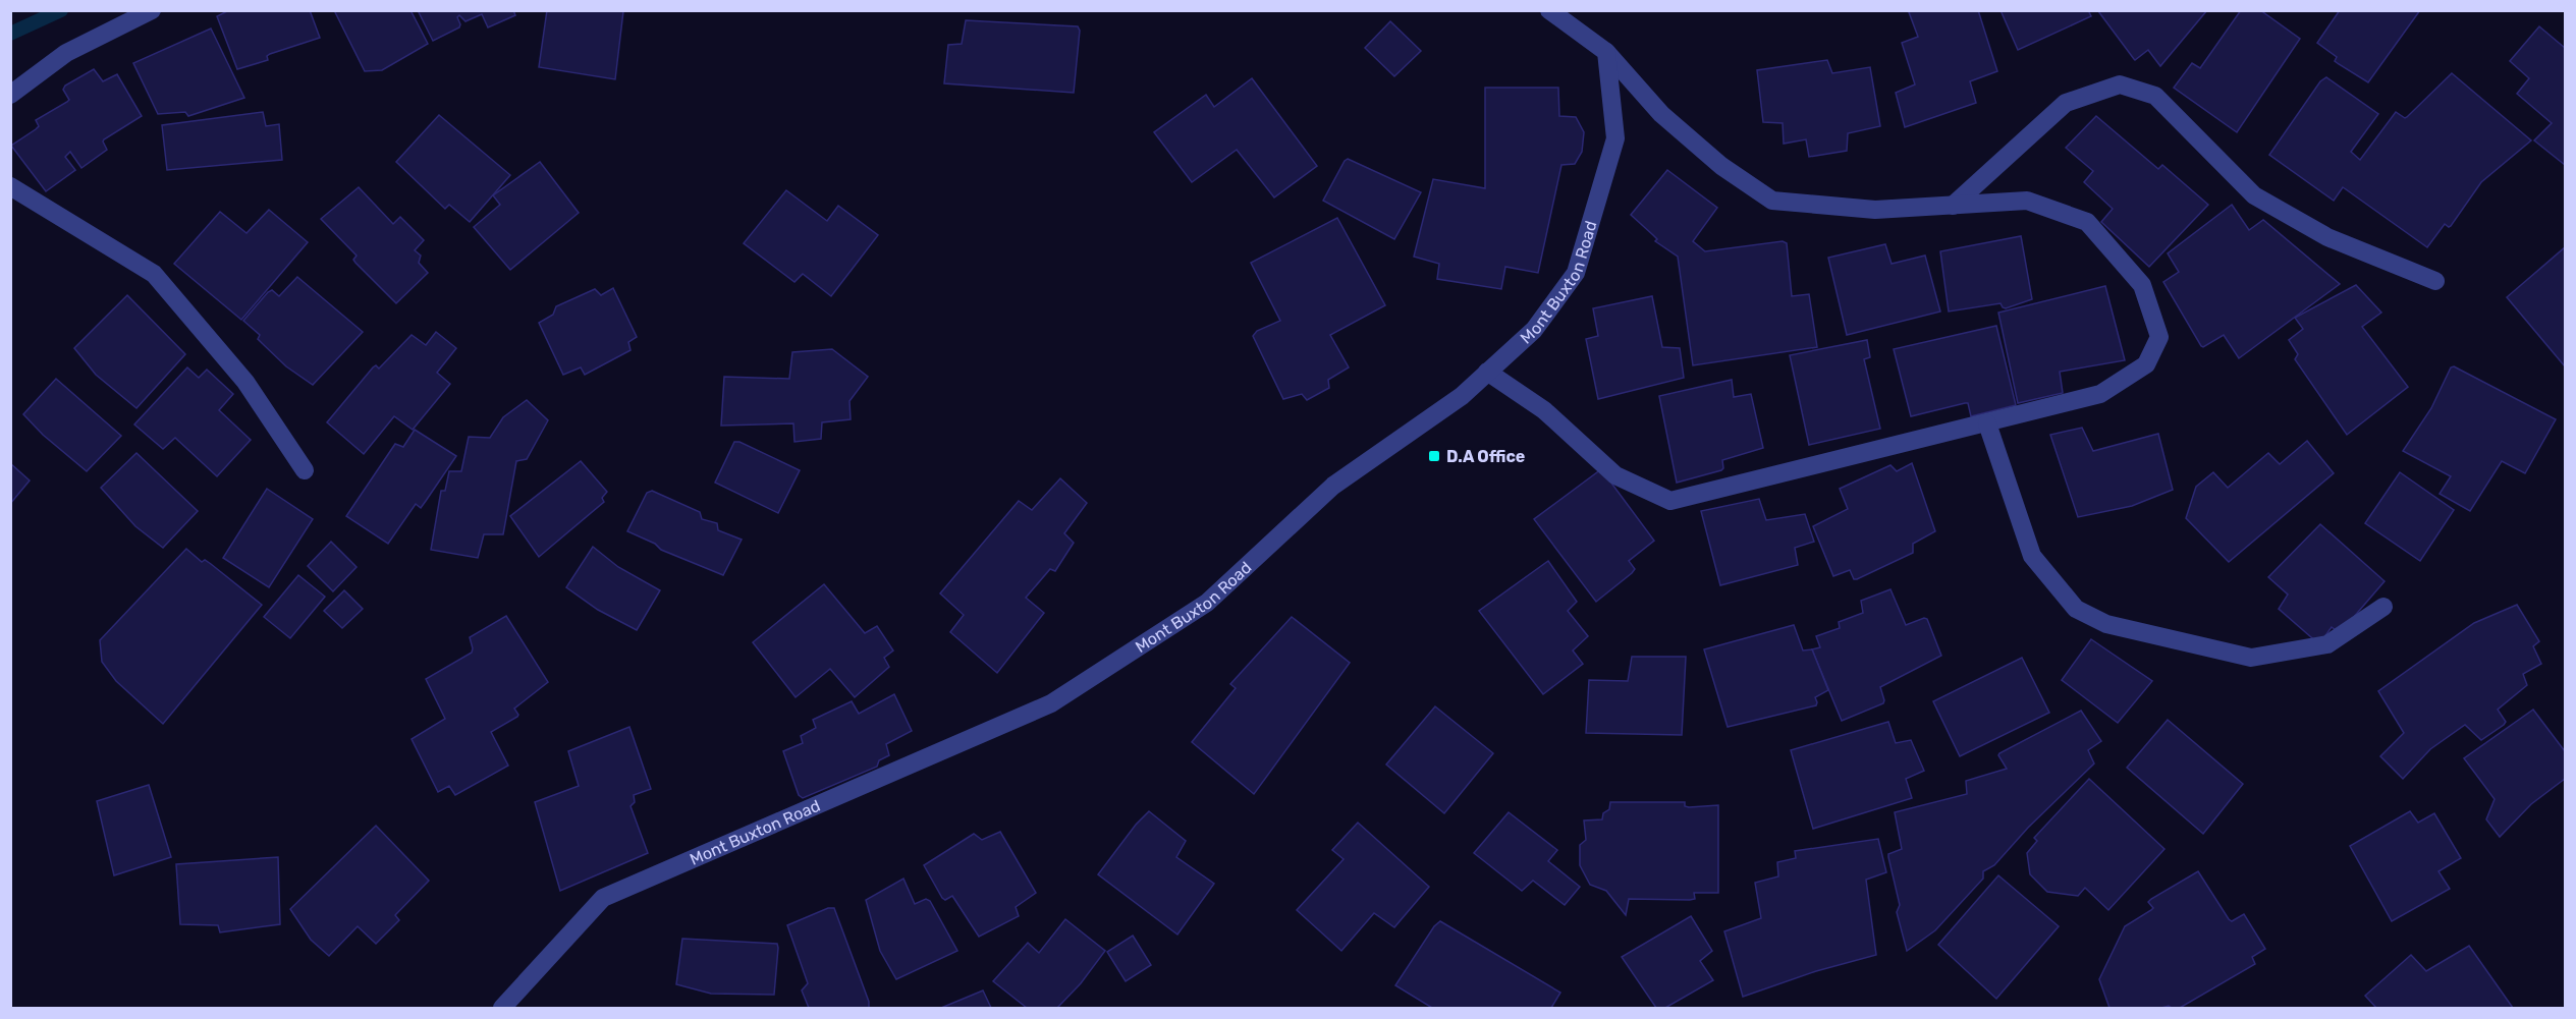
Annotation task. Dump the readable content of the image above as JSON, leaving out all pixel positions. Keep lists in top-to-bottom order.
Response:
{
  "streets": {
    "street": ["Mont Buxton Road"]
  },
  "places": {
    "transit": ["D.A Office"]
  }
}
